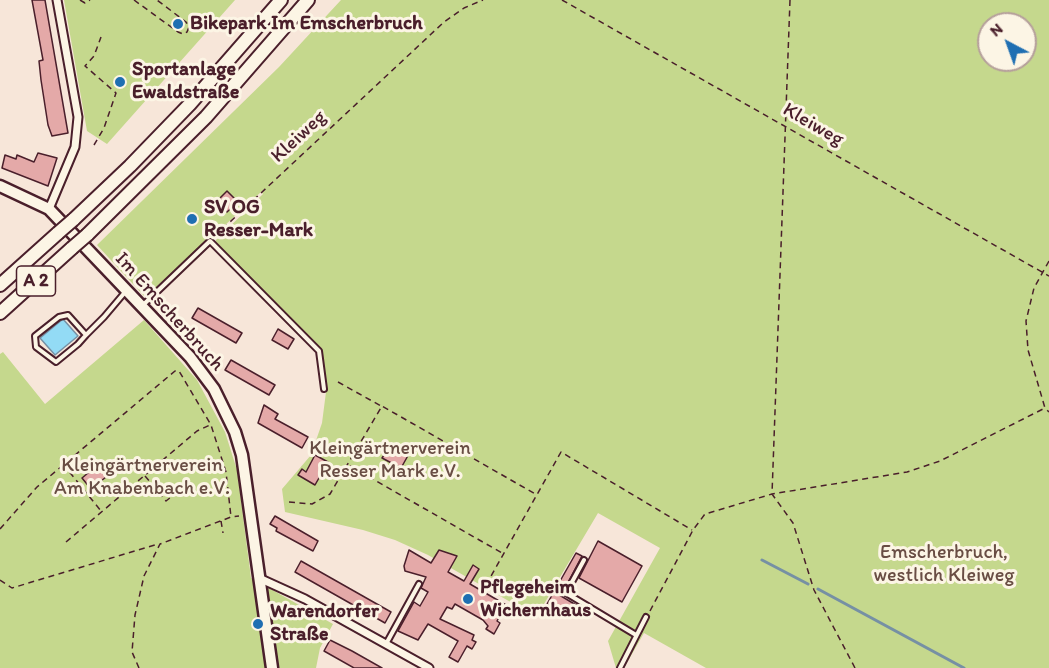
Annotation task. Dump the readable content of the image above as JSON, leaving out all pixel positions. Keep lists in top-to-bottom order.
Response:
{
  "streets": {
    "highway": ["A 2"],
    "street": ["Im Emscherbruch"],
    "path": ["Kleiweg"]
  },
  "parks": ["Kleingärtnerverein Resser Mark e.V.", "Kleingärtnerverein Am Knabenbach e.V.", "Emscherbruch, westlich Kleiweg"],
  "places": [
    "Bikepark Im Emscherbruch",
    "Sportanlage Ewaldstraße",
    "SV OG Resser-Mark",
    "Pflegeheim Wichernhaus",
    "Warendorfer Straße"
  ],
  "north": "top left"
}
